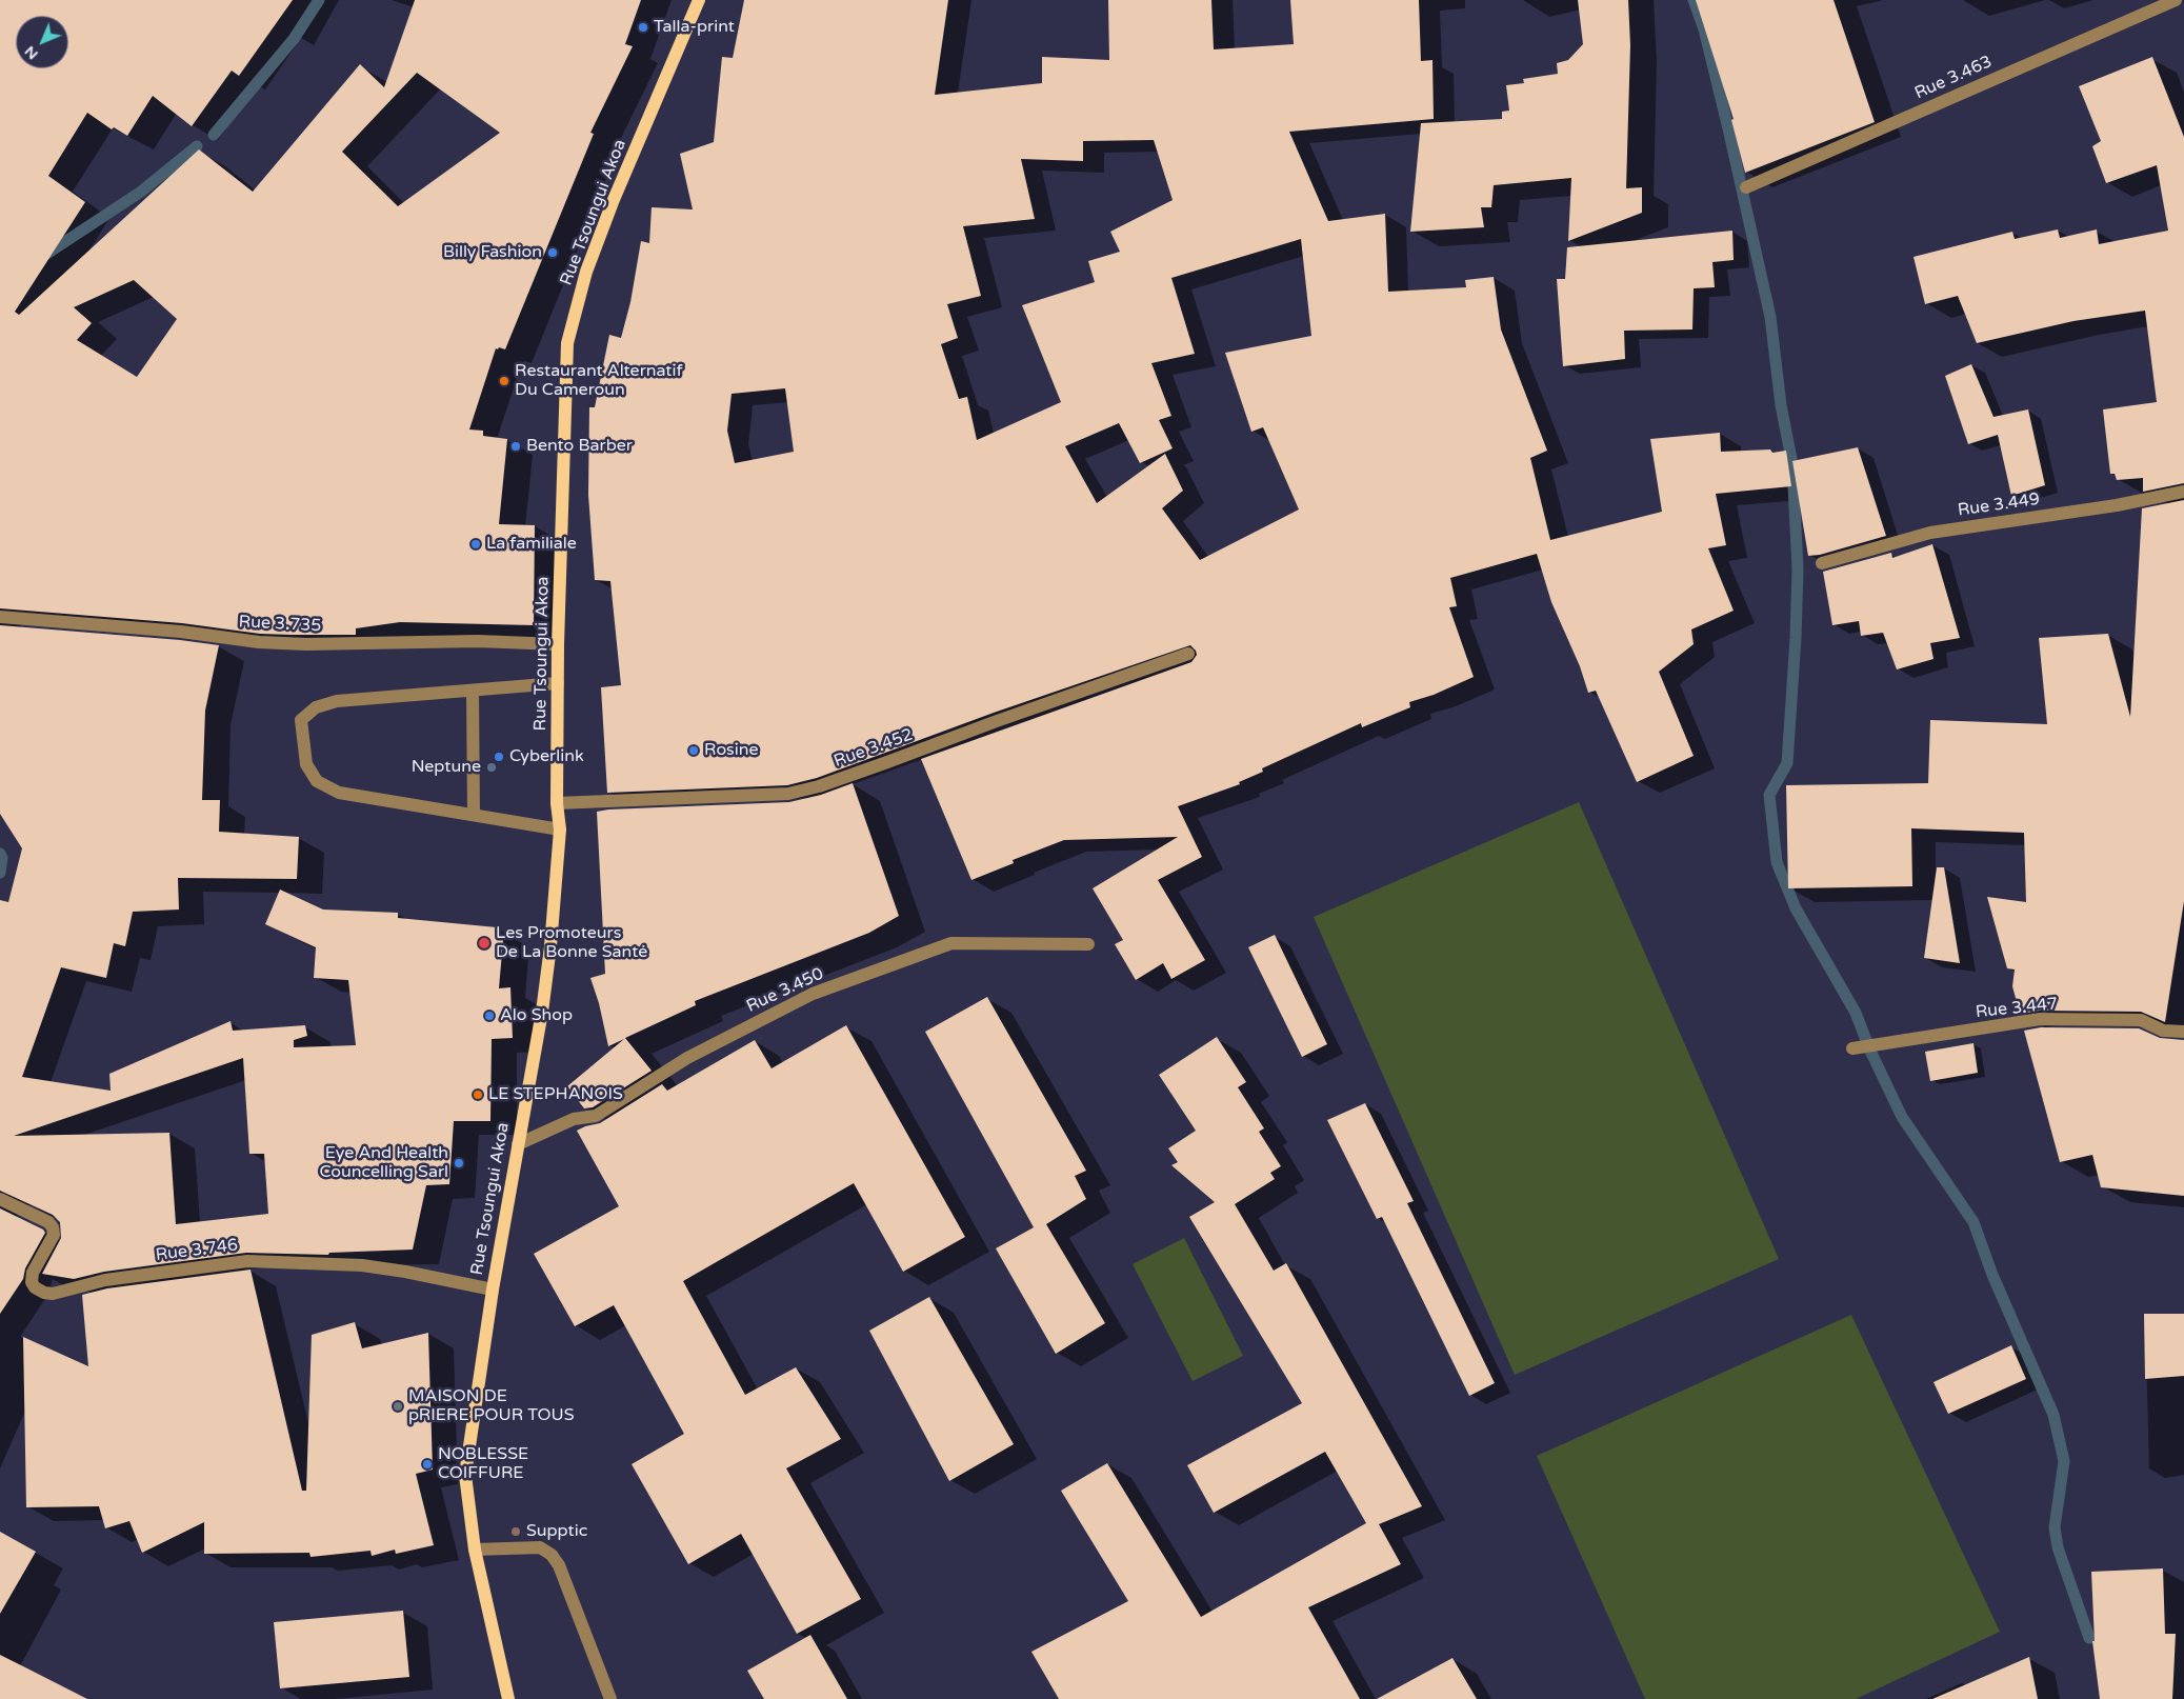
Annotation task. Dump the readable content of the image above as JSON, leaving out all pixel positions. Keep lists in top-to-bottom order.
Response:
{
  "streets": {
    "main road": ["Rue Tsoungui Akoa"],
    "street": [
      "Rue 3.463",
      "Rue 3.449",
      "Rue 3.735",
      "Rue 3.452",
      "Rue 3.450",
      "Rue 3.447",
      "Rue 3.746"
    ]
  },
  "crossings": [
    ["Rue Tsoungui Akoa", "Rue 3.735"],
    ["Rue Tsoungui Akoa", "Rue 3.452"],
    ["Rue Tsoungui Akoa", "Rue 3.450"],
    ["Rue Tsoungui Akoa", "Rue 3.746"]
  ],
  "places": [
    "Talla-print",
    "Billy Fashion",
    "Restaurant Alternatif Du Cameroun",
    "Bento Barber",
    "La familiale",
    "Rosine",
    "Cyberlink",
    "Neptune",
    "Les Promoteurs De La Bonne Santé",
    "Alo Shop",
    "LE STEPHANOIS",
    "Eye And Health Councelling Sarl",
    "MAISON DE pRIERE POUR TOUS",
    "NOBLESSE COIFFURE",
    "Supptic"
  ],
  "north": "bottom left"
}
